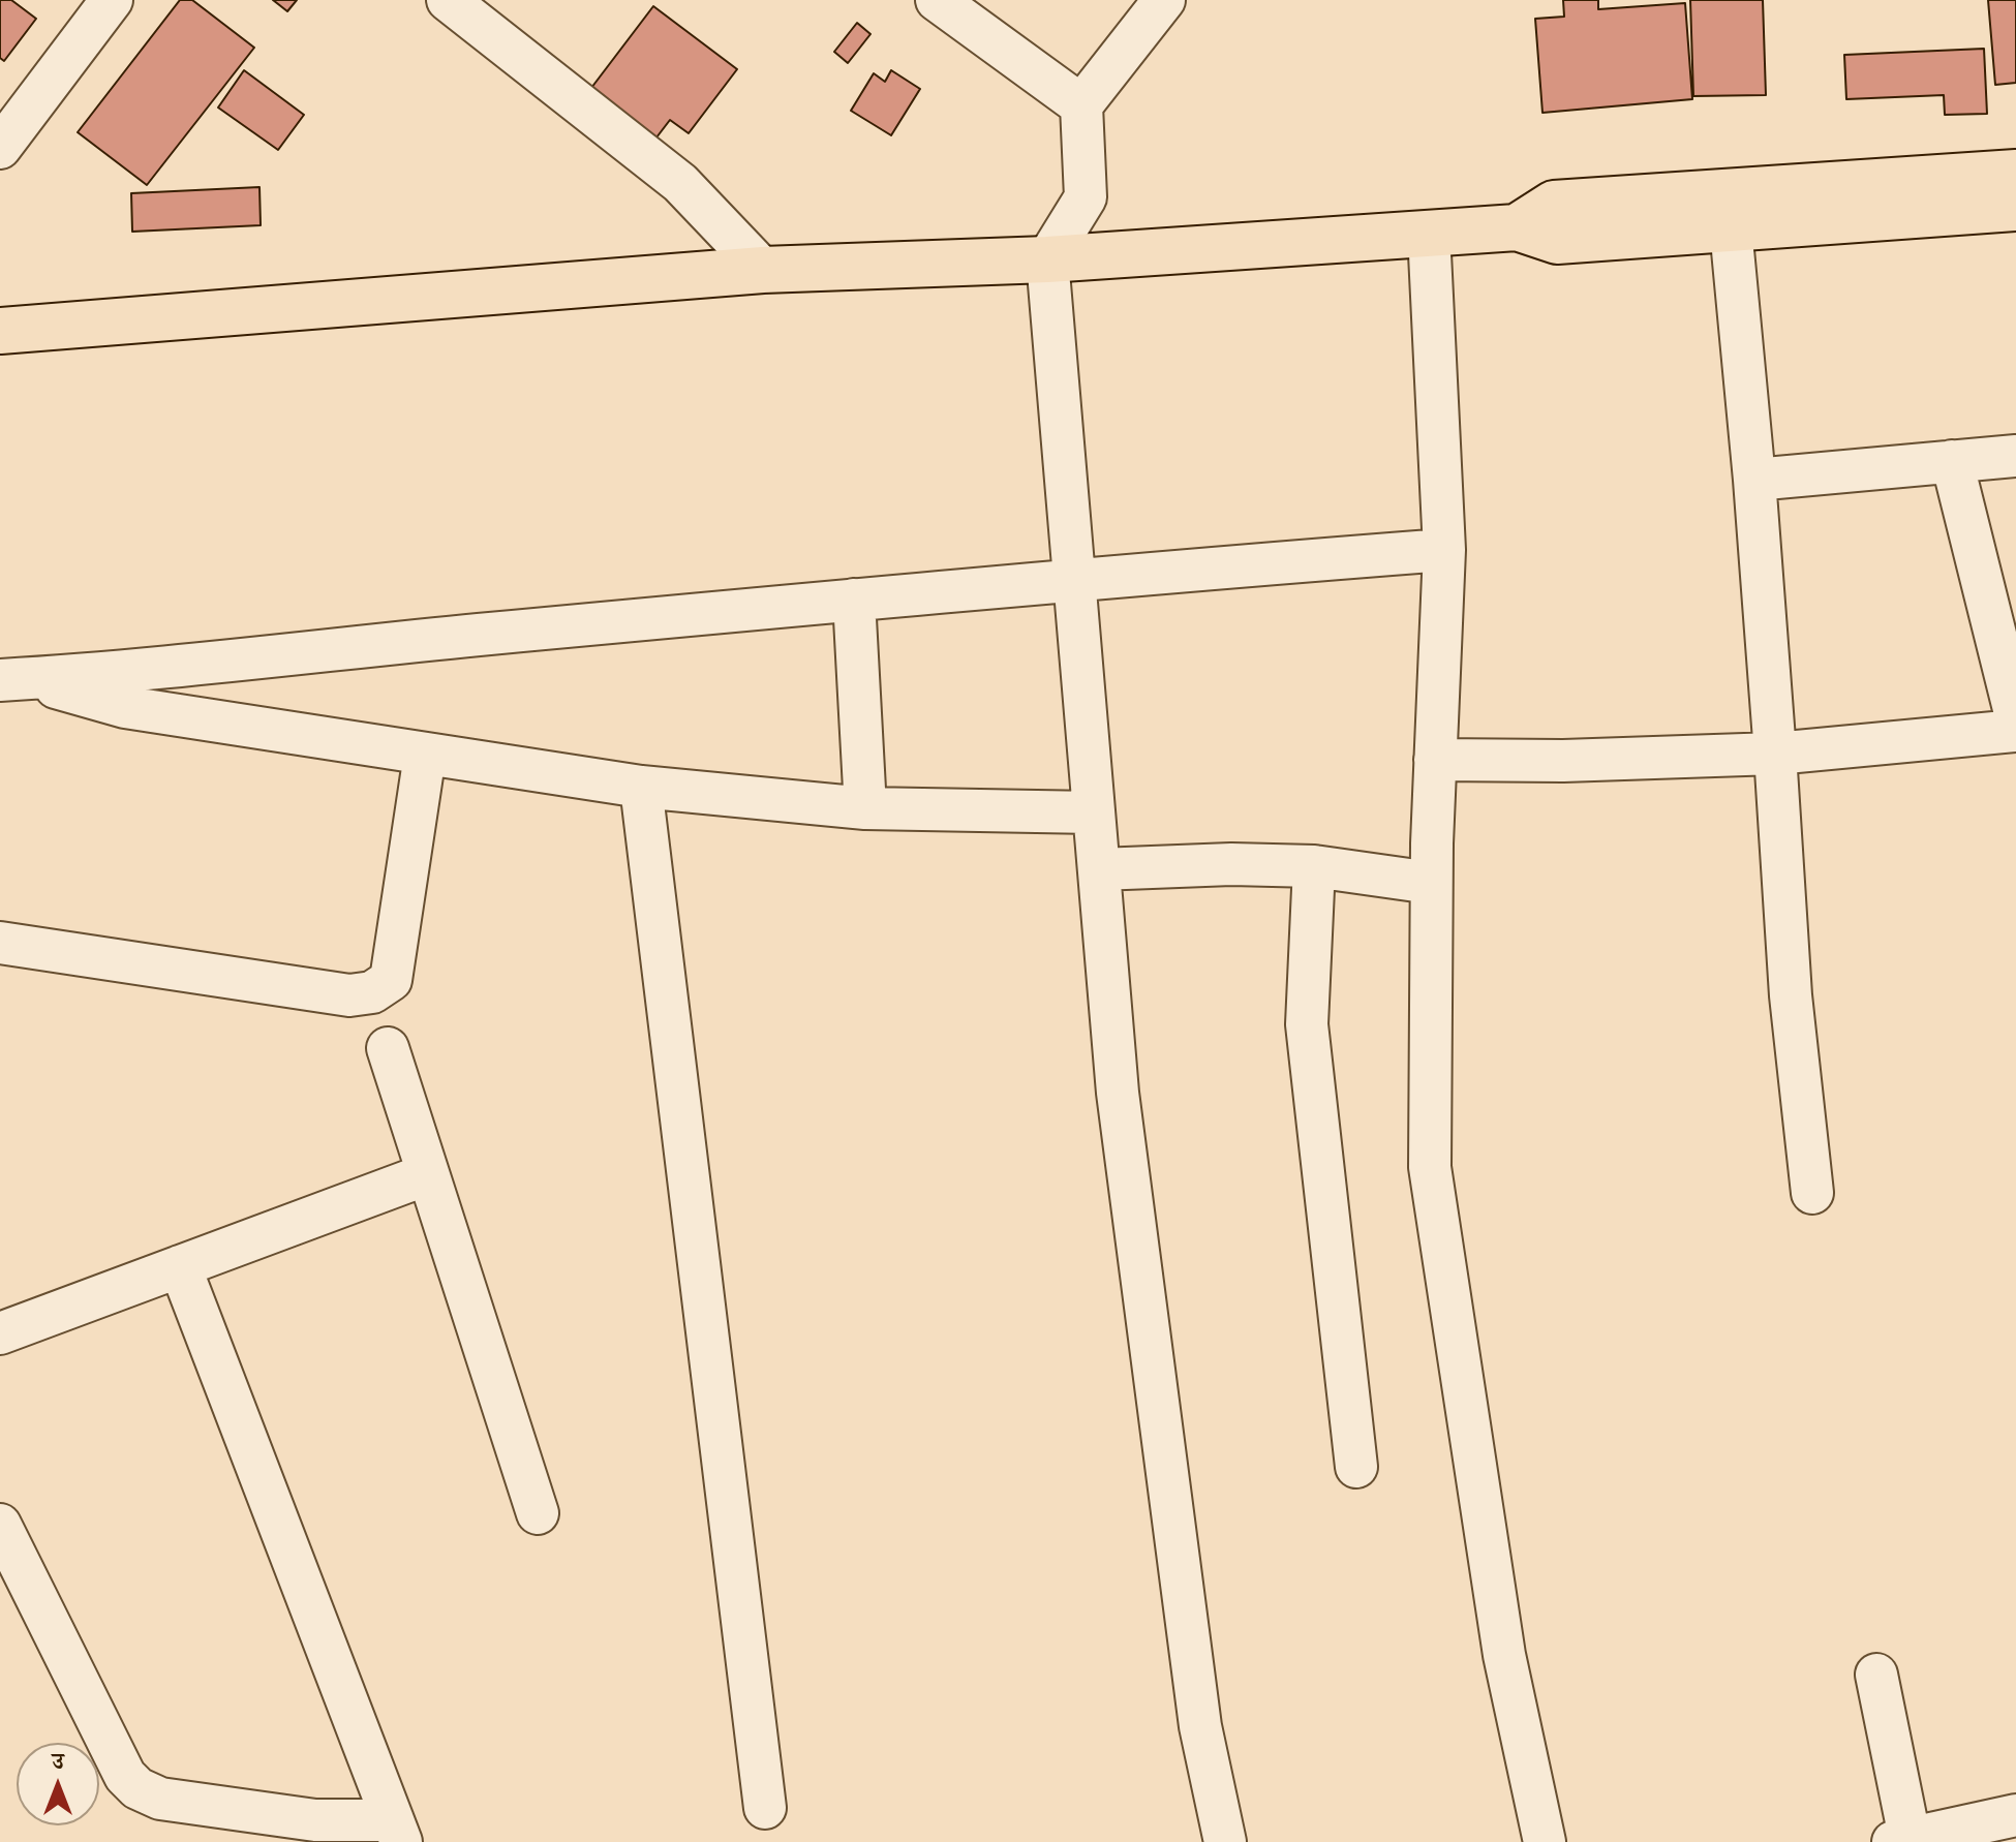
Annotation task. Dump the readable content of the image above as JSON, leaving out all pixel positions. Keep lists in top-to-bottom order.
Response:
{
  "north": "top"
}
